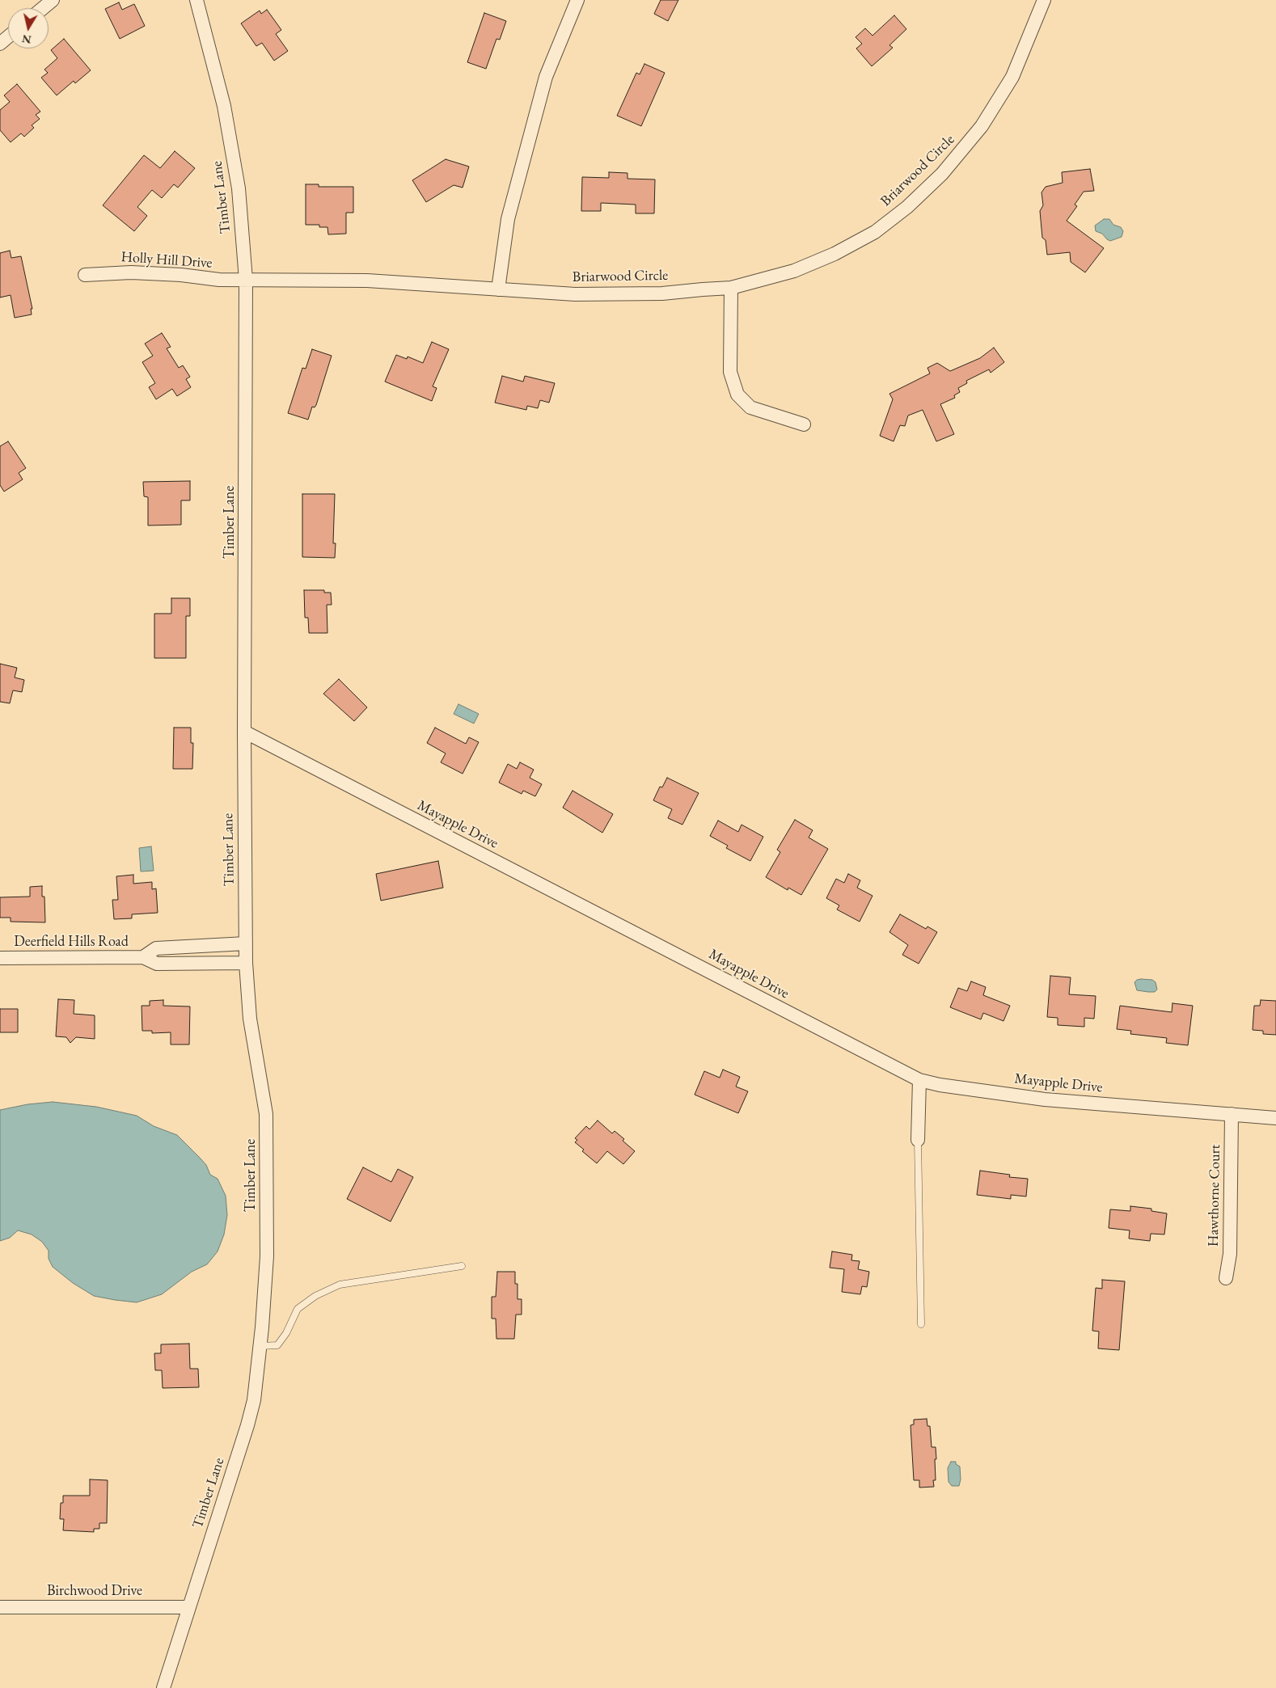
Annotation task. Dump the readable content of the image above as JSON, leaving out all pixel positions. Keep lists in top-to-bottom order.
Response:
{
  "streets": {
    "street": [
      "Briarwood Circle",
      "Timber Lane",
      "Holly Hill Drive",
      "Mayapple Drive",
      "Deerfield Hills Road",
      "Hawthorne Court",
      "Birchwood Drive"
    ]
  },
  "crossings": [
    ["Briarwood Circle", "Timber Lane"],
    ["Briarwood Circle", "Holly Hill Drive"],
    ["Timber Lane", "Holly Hill Drive"],
    ["Timber Lane", "Mayapple Drive"],
    ["Timber Lane", "Deerfield Hills Road"],
    ["Timber Lane", "Birchwood Drive"],
    ["Mayapple Drive", "Hawthorne Court"]
  ],
  "north": "bottom"
}
